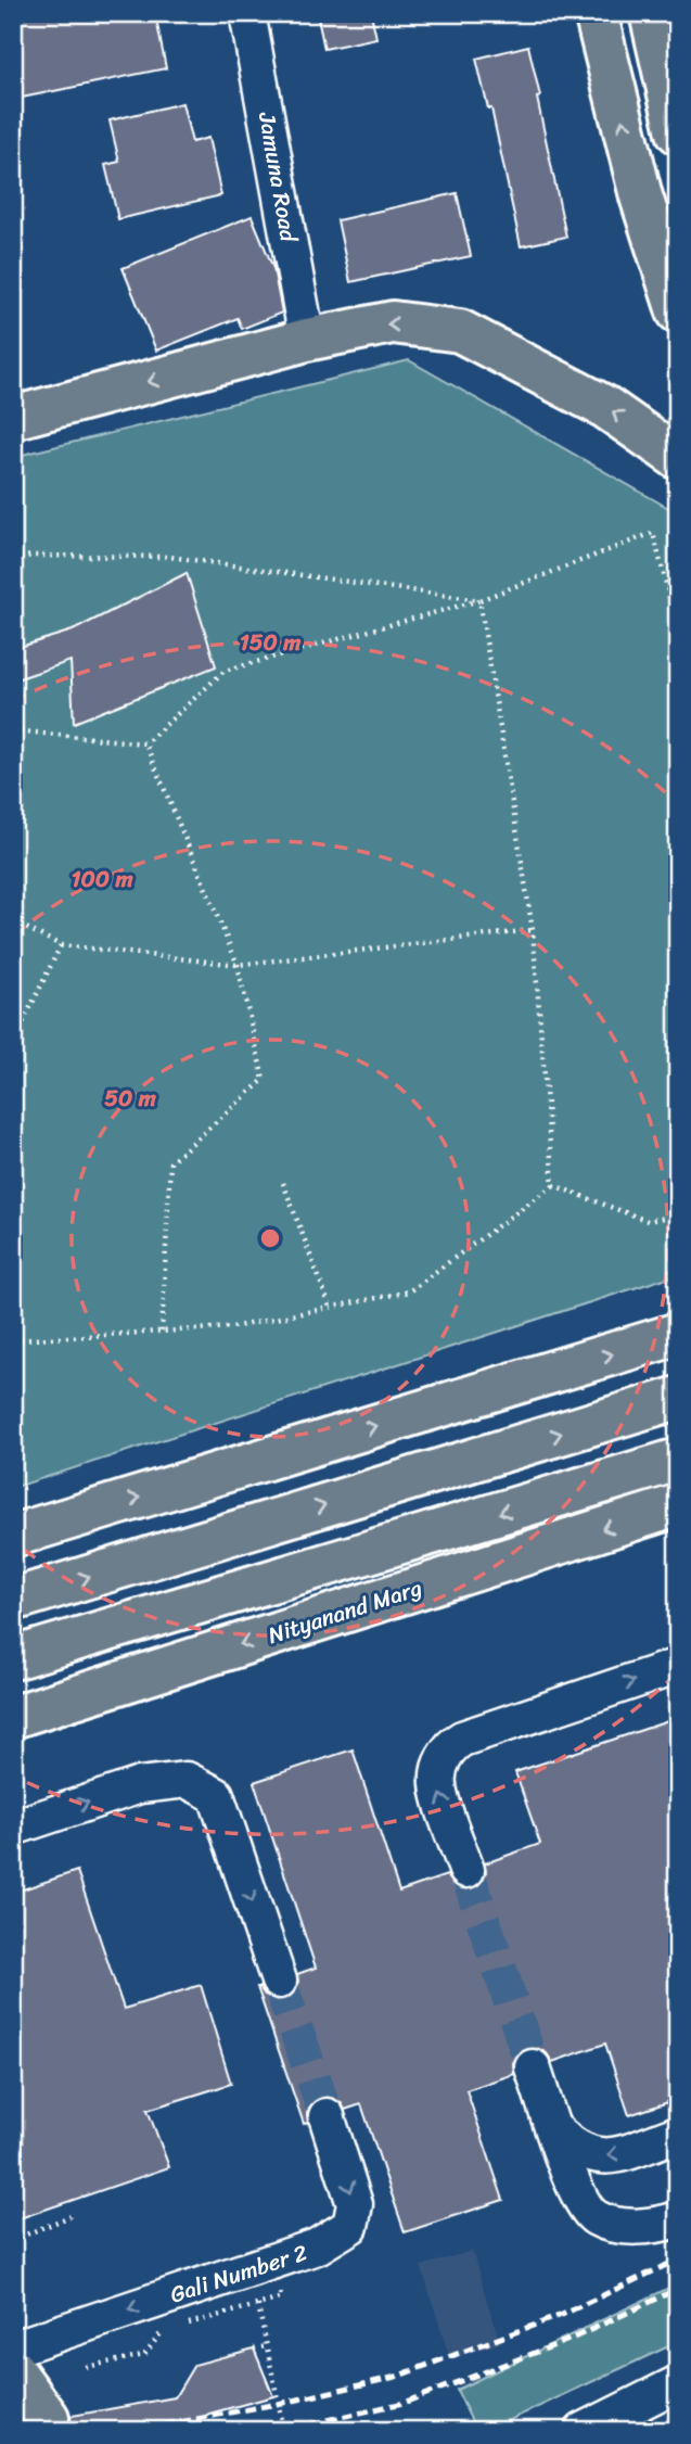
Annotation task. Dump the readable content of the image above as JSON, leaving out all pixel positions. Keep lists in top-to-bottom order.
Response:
{
  "streets": {
    "main road": ["Nityanand Marg"],
    "street": ["Jamuna Road", "Gali Number 2"]
  },
  "one_way": ["Gali Number 2"],
  "rings": ["150 m", "100 m", "50 m"]
}
